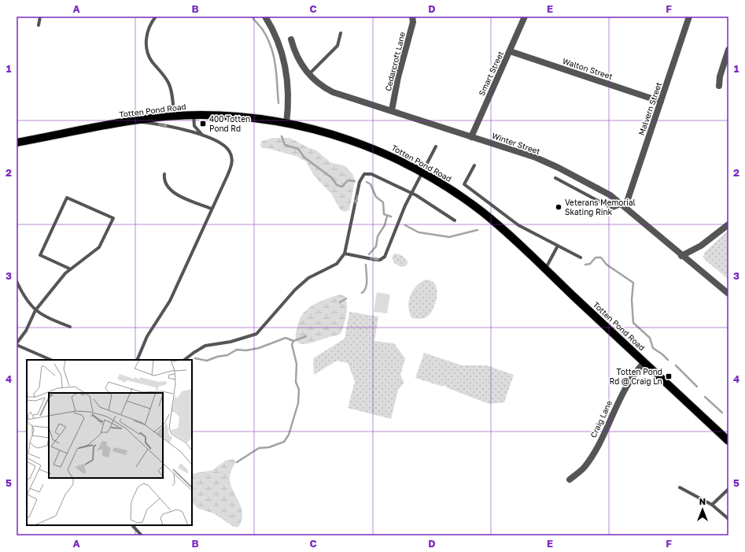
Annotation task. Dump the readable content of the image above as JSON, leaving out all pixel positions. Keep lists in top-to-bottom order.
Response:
{
  "streets": {
    "main road": ["Totten Pond Road"],
    "street": [
      "Cedarcroft Lane",
      "Walton Street",
      "Smart Street",
      "Malvern Street",
      "Winter Street",
      "Craig Lane"
    ]
  },
  "crossings": [
    ["Cedarcroft Lane", "Winter Street"],
    ["Walton Street", "Smart Street"],
    ["Walton Street", "Malvern Street"],
    ["Smart Street", "Winter Street"],
    ["Malvern Street", "Winter Street"],
    ["Totten Pond Road", "Craig Lane"]
  ],
  "places": {
    "transit": ["400 Totten Pond Rd", "Totten Pond Rd @ Craig Ln"],
    "other": ["Veterans Memorial Skating Rink"]
  },
  "north": "top",
  "grid": {
    "columns": [
      "A",
      "B",
      "C",
      "D",
      "E",
      "F"
    ],
    "rows": [
      "1",
      "2",
      "3",
      "4",
      "5"
    ]
  }
}
